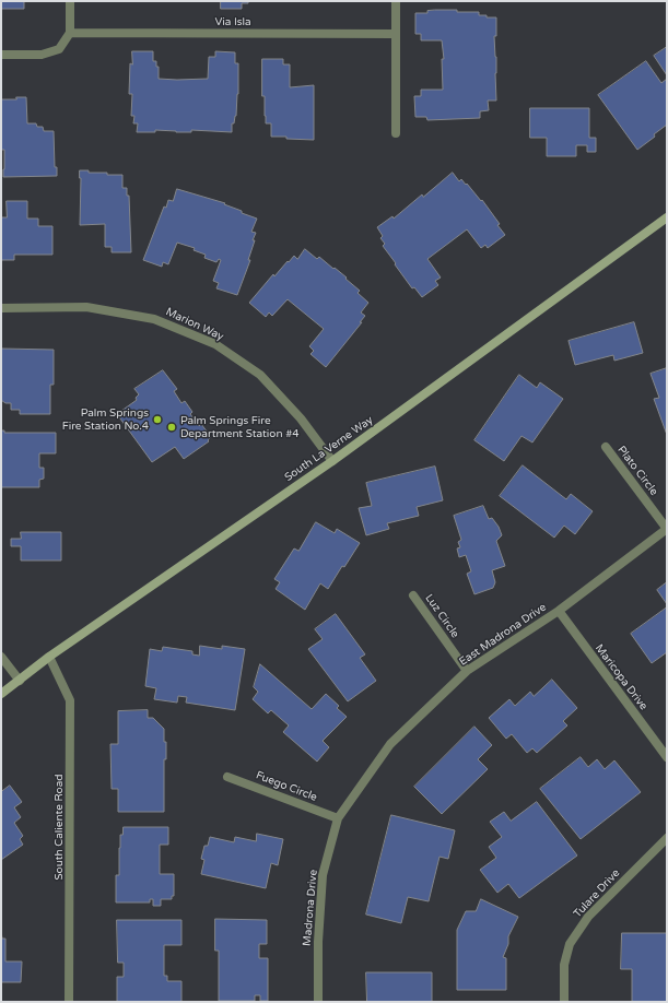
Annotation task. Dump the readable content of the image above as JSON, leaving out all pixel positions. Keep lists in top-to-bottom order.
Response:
{
  "streets": {
    "street": [
      "Via Isla",
      "Marion Way",
      "South La Verne Way",
      "Plato Circle",
      "Luz Circle",
      "East Madrona Drive",
      "Maricopa Drive",
      "Fuego Circle",
      "South Caliente Road",
      "Tulare Drive",
      "Madrona Drive"
    ]
  },
  "crossings": [
    ["Marion Way", "South La Verne Way"],
    ["South La Verne Way", "South Caliente Road"],
    ["Plato Circle", "East Madrona Drive"],
    ["Luz Circle", "East Madrona Drive"],
    ["East Madrona Drive", "Maricopa Drive"],
    ["East Madrona Drive", "Fuego Circle"],
    ["East Madrona Drive", "Madrona Drive"],
    ["Fuego Circle", "Madrona Drive"]
  ],
  "places": ["Palm Springs Fire Station No.4", "Palm Springs Fire Department Station #4"]
}
